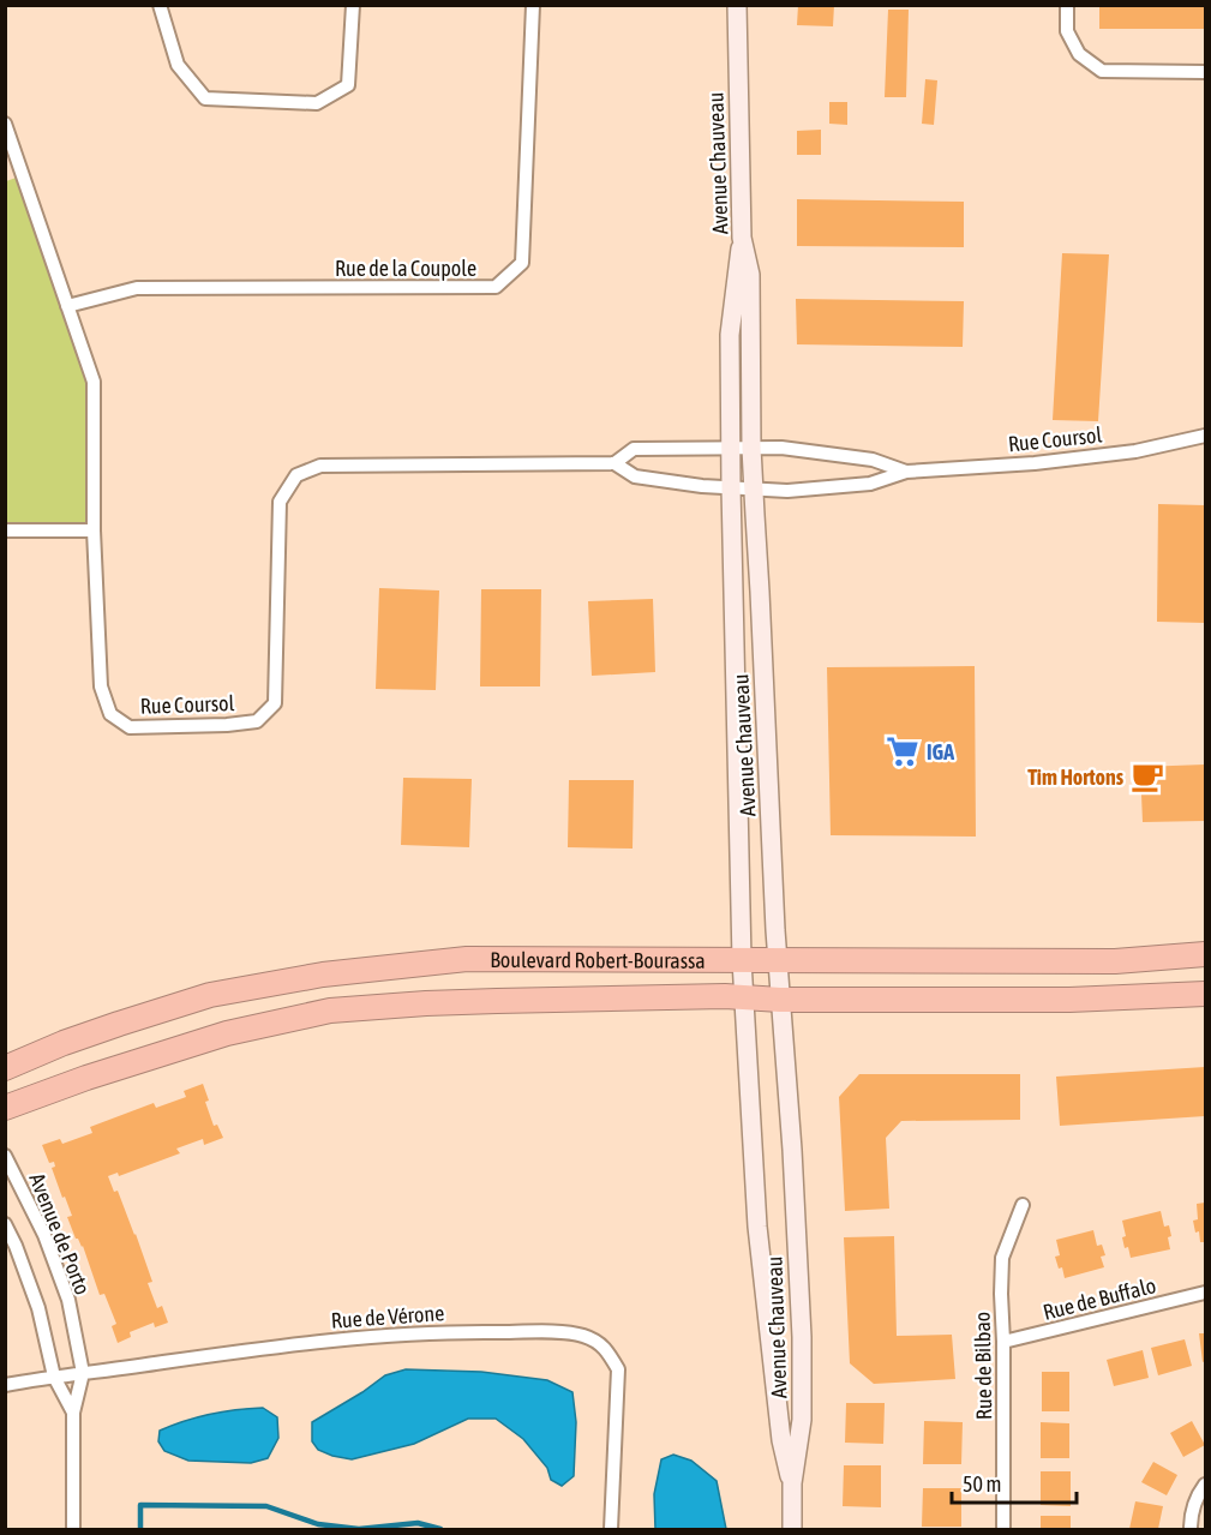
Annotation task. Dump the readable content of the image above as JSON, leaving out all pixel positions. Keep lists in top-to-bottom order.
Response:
{
  "streets": {
    "highway": ["Boulevard Robert-Bourassa"],
    "main road": ["Avenue Chauveau"],
    "street": [
      "Rue de la Coupole",
      "Rue Coursol",
      "Avenue de Porto",
      "Rue de Buffalo",
      "Rue de Vérone",
      "Rue de Bilbao"
    ]
  },
  "crossings": [
    ["Avenue Chauveau", "Rue Coursol"],
    ["Avenue Chauveau", "Boulevard Robert-Bourassa"],
    ["Rue de la Coupole", "Rue Coursol"],
    ["Avenue de Porto", "Rue de Vérone"],
    ["Rue de Buffalo", "Rue de Bilbao"]
  ],
  "places": {
    "supermarket": ["IGA"],
    "cafe": ["Tim Hortons"]
  },
  "scale_bar": "50 m"
}
